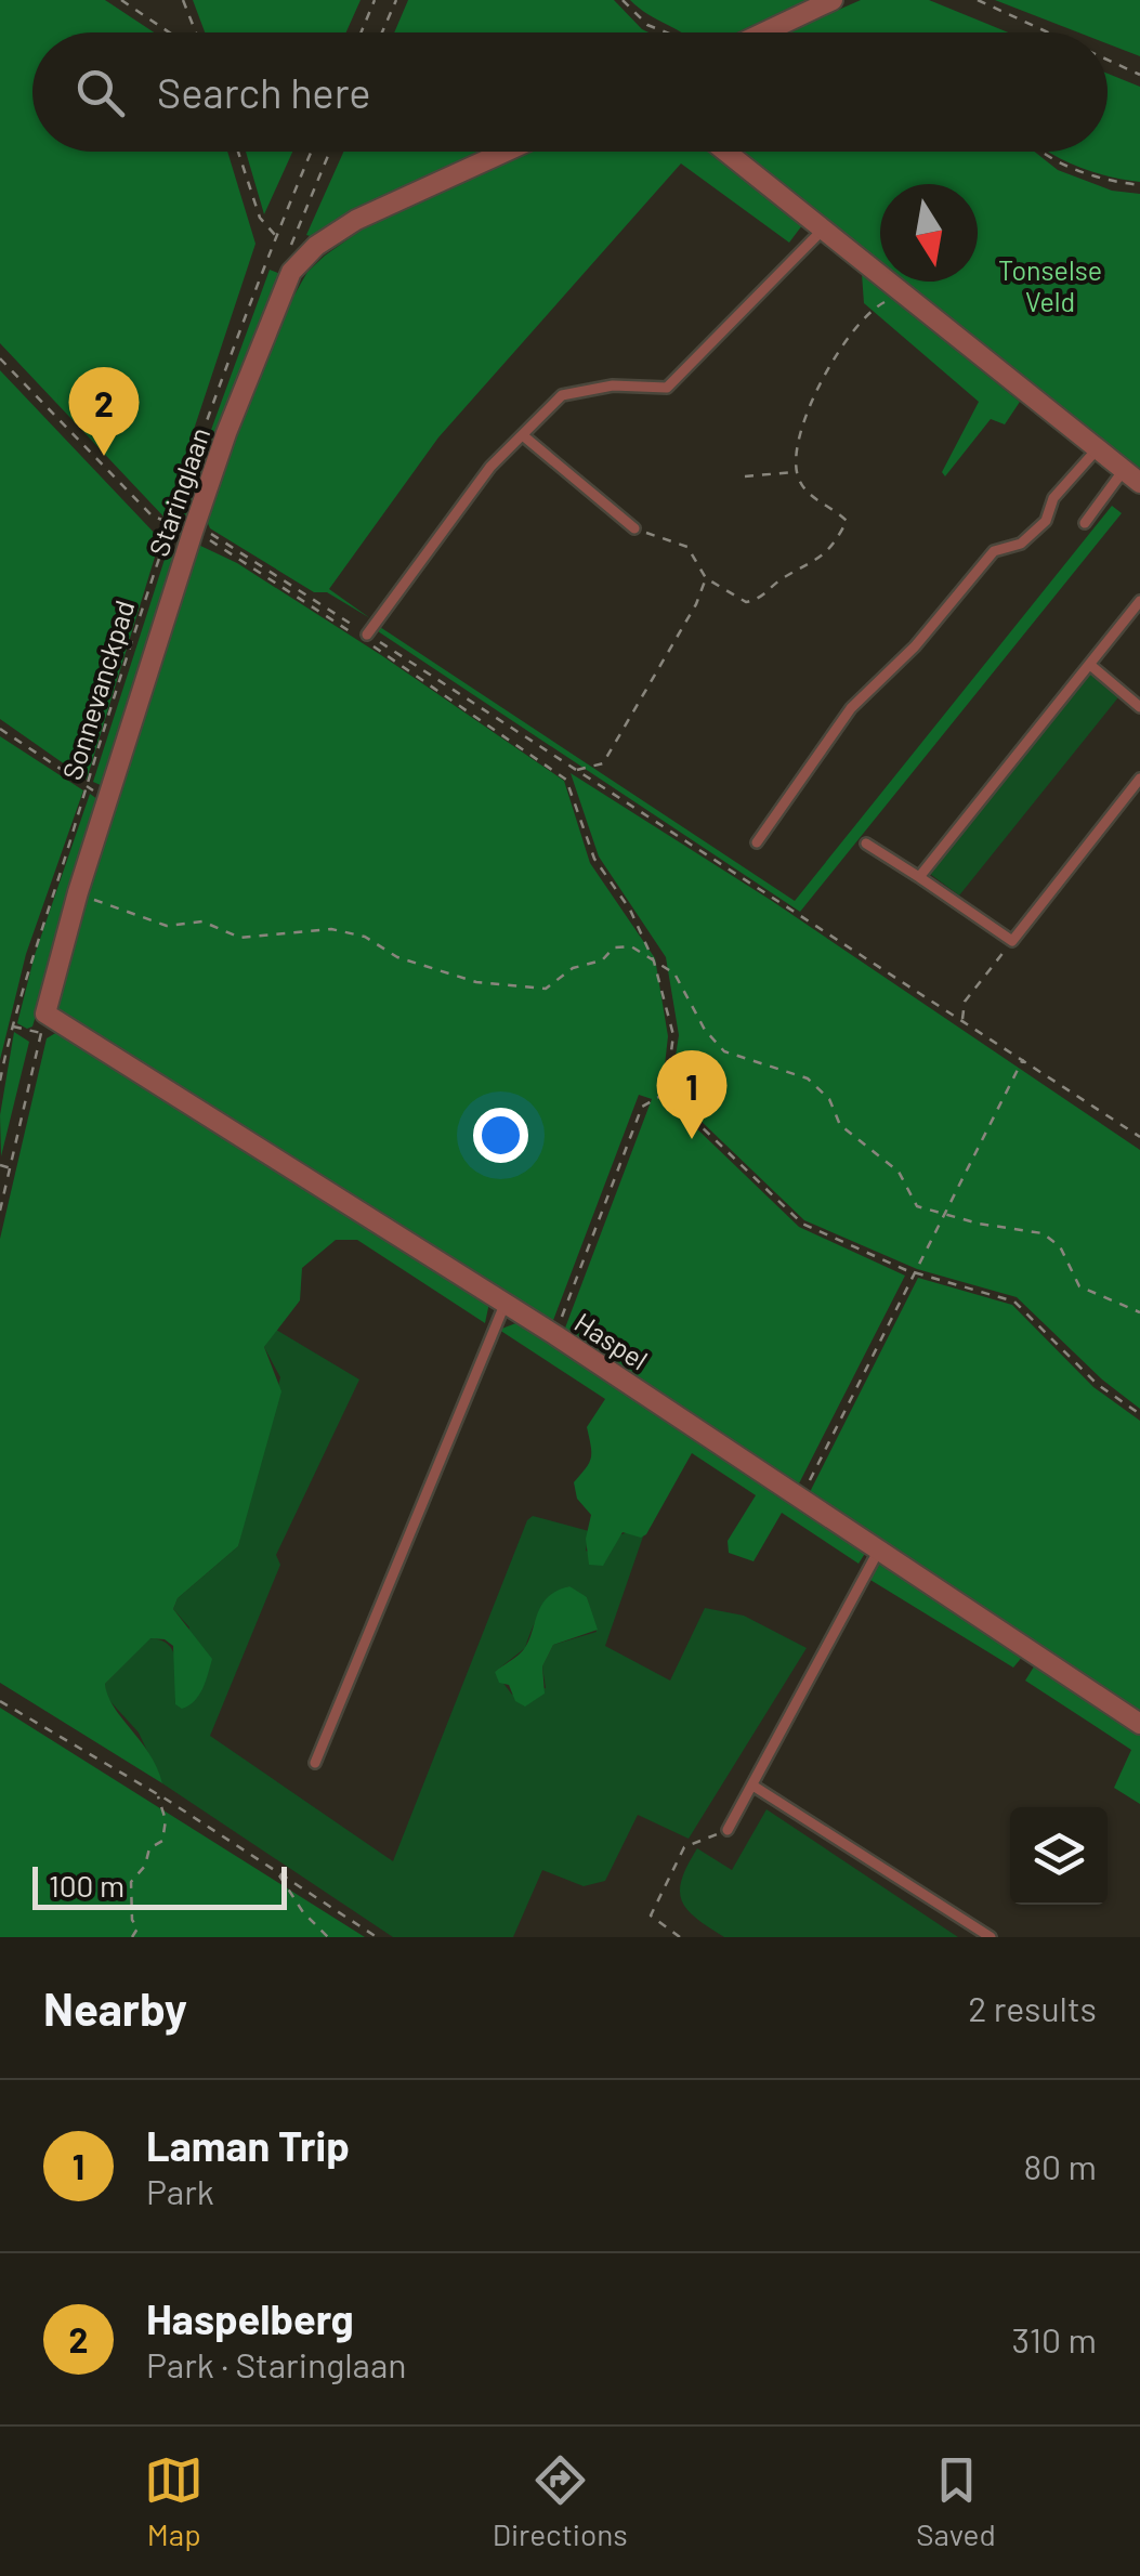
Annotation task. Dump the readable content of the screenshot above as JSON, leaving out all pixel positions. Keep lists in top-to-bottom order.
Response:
{
  "streets": {
    "street": ["Staringlaan", "Haspel"],
    "path": ["Sonnevanckpad"]
  },
  "crossings": [
    ["Staringlaan", "Haspel"]
  ],
  "parks": ["Tonselse Veld"],
  "scale_bar": "100 m",
  "north": "bottom",
  "page": {
    "search": "Search here",
    "pins": ["2", "1"],
    "scale": "100 m",
    "heading": ["Nearby", "2 results"],
    "list": [
      {
        "mark": "1",
        "name": "Laman Trip",
        "note": "Park",
        "value": "80 m"
      },
      {
        "mark": "2",
        "name": "Haspelberg",
        "note": "Park · Staringlaan",
        "value": "310 m"
      }
    ],
    "nav": ["Map", "Directions", "Saved"]
  }
}
